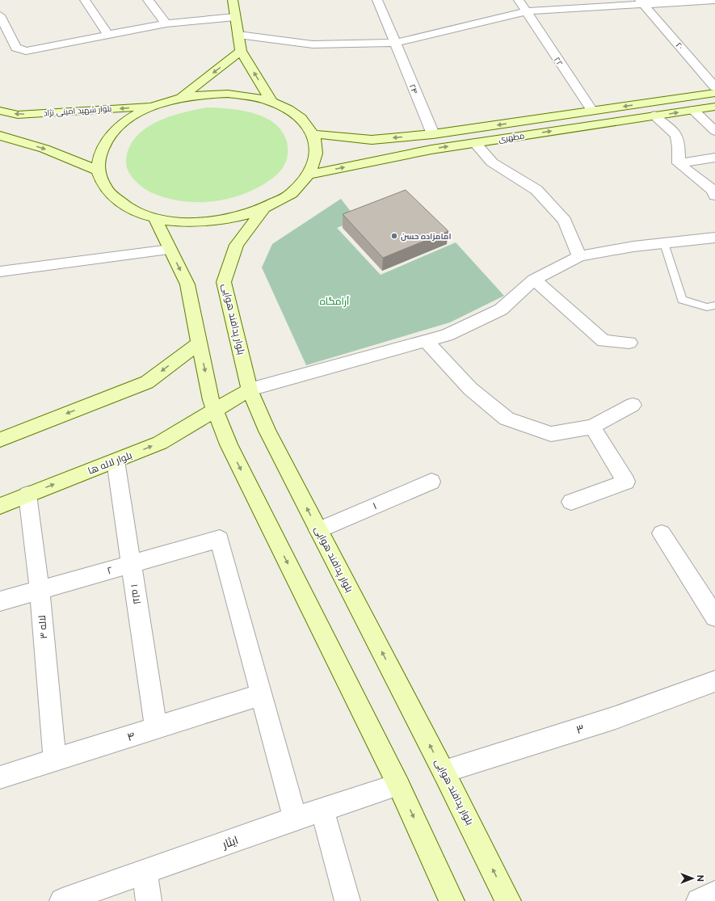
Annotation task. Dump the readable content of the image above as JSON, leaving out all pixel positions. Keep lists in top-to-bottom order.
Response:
{
  "streets": {
    "main road": [
      "بلوار شهید امینی نژاد",
      "مطهری",
      "بلوار پدافند هوایی",
      "بلوار لاله ها"
    ],
    "street": [
      "۲۰",
      "۲۲",
      "۲۴",
      "۱",
      "۲",
      "لاله ۱",
      "لاله ۳",
      "۳",
      "۴",
      "ایثار"
    ]
  },
  "crossings": [
    ["۲۲", "مطهری"],
    ["۲۴", "مطهری"],
    ["بلوار پدافند هوایی", "بلوار لاله ها"],
    ["بلوار پدافند هوایی", "۱"],
    ["بلوار پدافند هوایی", "۳"],
    ["بلوار لاله ها", "لاله ۱"],
    ["بلوار لاله ها", "لاله ۳"],
    ["۲", "لاله ۱"],
    ["۲", "لاله ۳"],
    ["۲", "۴"],
    ["لاله ۱", "۴"],
    ["لاله ۳", "۴"]
  ],
  "parks": ["آرامگاه"],
  "places": ["امامزاده حسن"],
  "north": "right"
}
